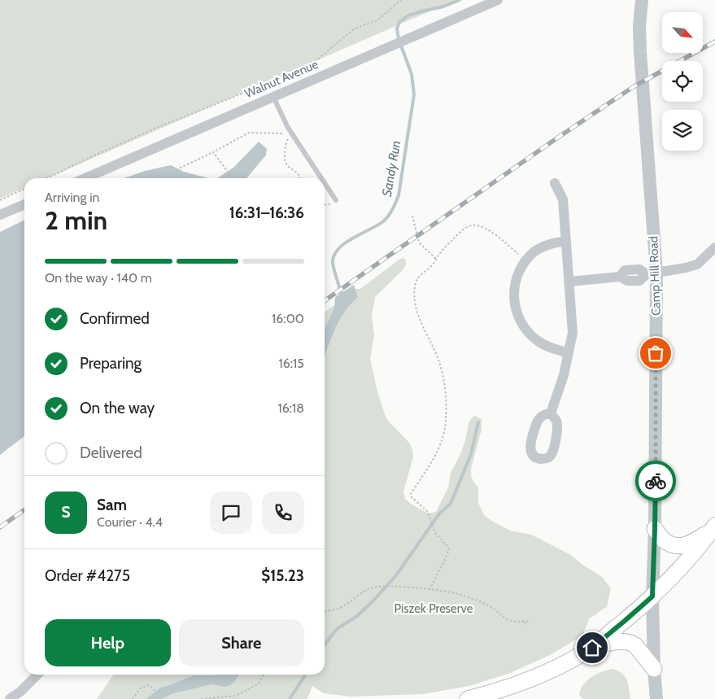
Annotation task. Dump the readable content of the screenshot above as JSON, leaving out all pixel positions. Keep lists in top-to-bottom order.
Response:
{
  "streets": {
    "street": ["Walnut Avenue", "Camp Hill Road"]
  },
  "water": ["Sandy Run"],
  "parks": ["Piszek Preserve"],
  "north": "bottom right",
  "page": {
    "heading": ["2 min", "Arriving in", "16:31–16:36"],
    "panel": [
      "Sam",
      "Courier · 4.4",
      "Order #4275",
      "$15.23"
    ],
    "bar": "On the way · 140 m",
    "list": [
      ["Confirmed", "16:00"],
      ["Preparing", "16:15"],
      ["On the way", "16:18"],
      "Delivered"
    ],
    "round": "S",
    "buttons": ["Help", "Share"]
  }
}
